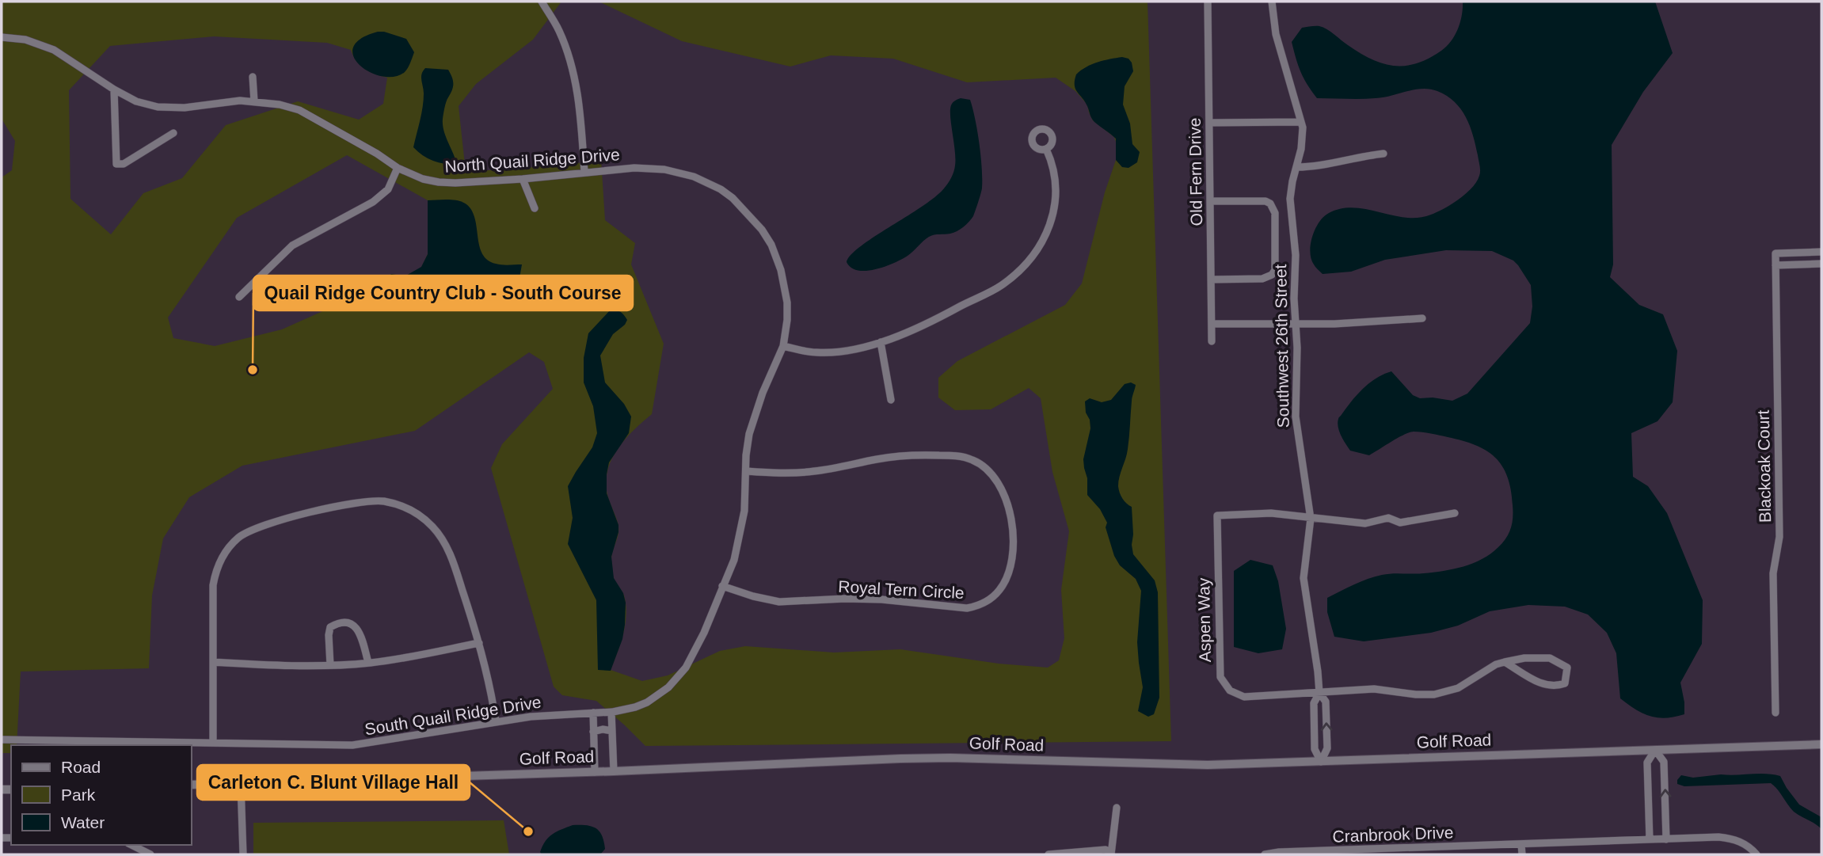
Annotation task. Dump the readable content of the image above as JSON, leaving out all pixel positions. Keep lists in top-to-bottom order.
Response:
{
  "streets": {
    "street": [
      "North Quail Ridge Drive",
      "Old Fern Drive",
      "Southwest 26th Street",
      "Blackoak Court",
      "Royal Tern Circle",
      "Aspen Way",
      "South Quail Ridge Drive",
      "Golf Road",
      "Cranbrook Drive"
    ]
  },
  "crossings": [
    ["North Quail Ridge Drive", "Royal Tern Circle"],
    ["North Quail Ridge Drive", "South Quail Ridge Drive"],
    ["Southwest 26th Street", "Aspen Way"],
    ["Southwest 26th Street", "Golf Road"],
    ["Royal Tern Circle", "South Quail Ridge Drive"]
  ],
  "places": ["Quail Ridge Country Club - South Course", "Carleton C. Blunt Village Hall"],
  "legend": ["Road", "Park", "Water"]
}
